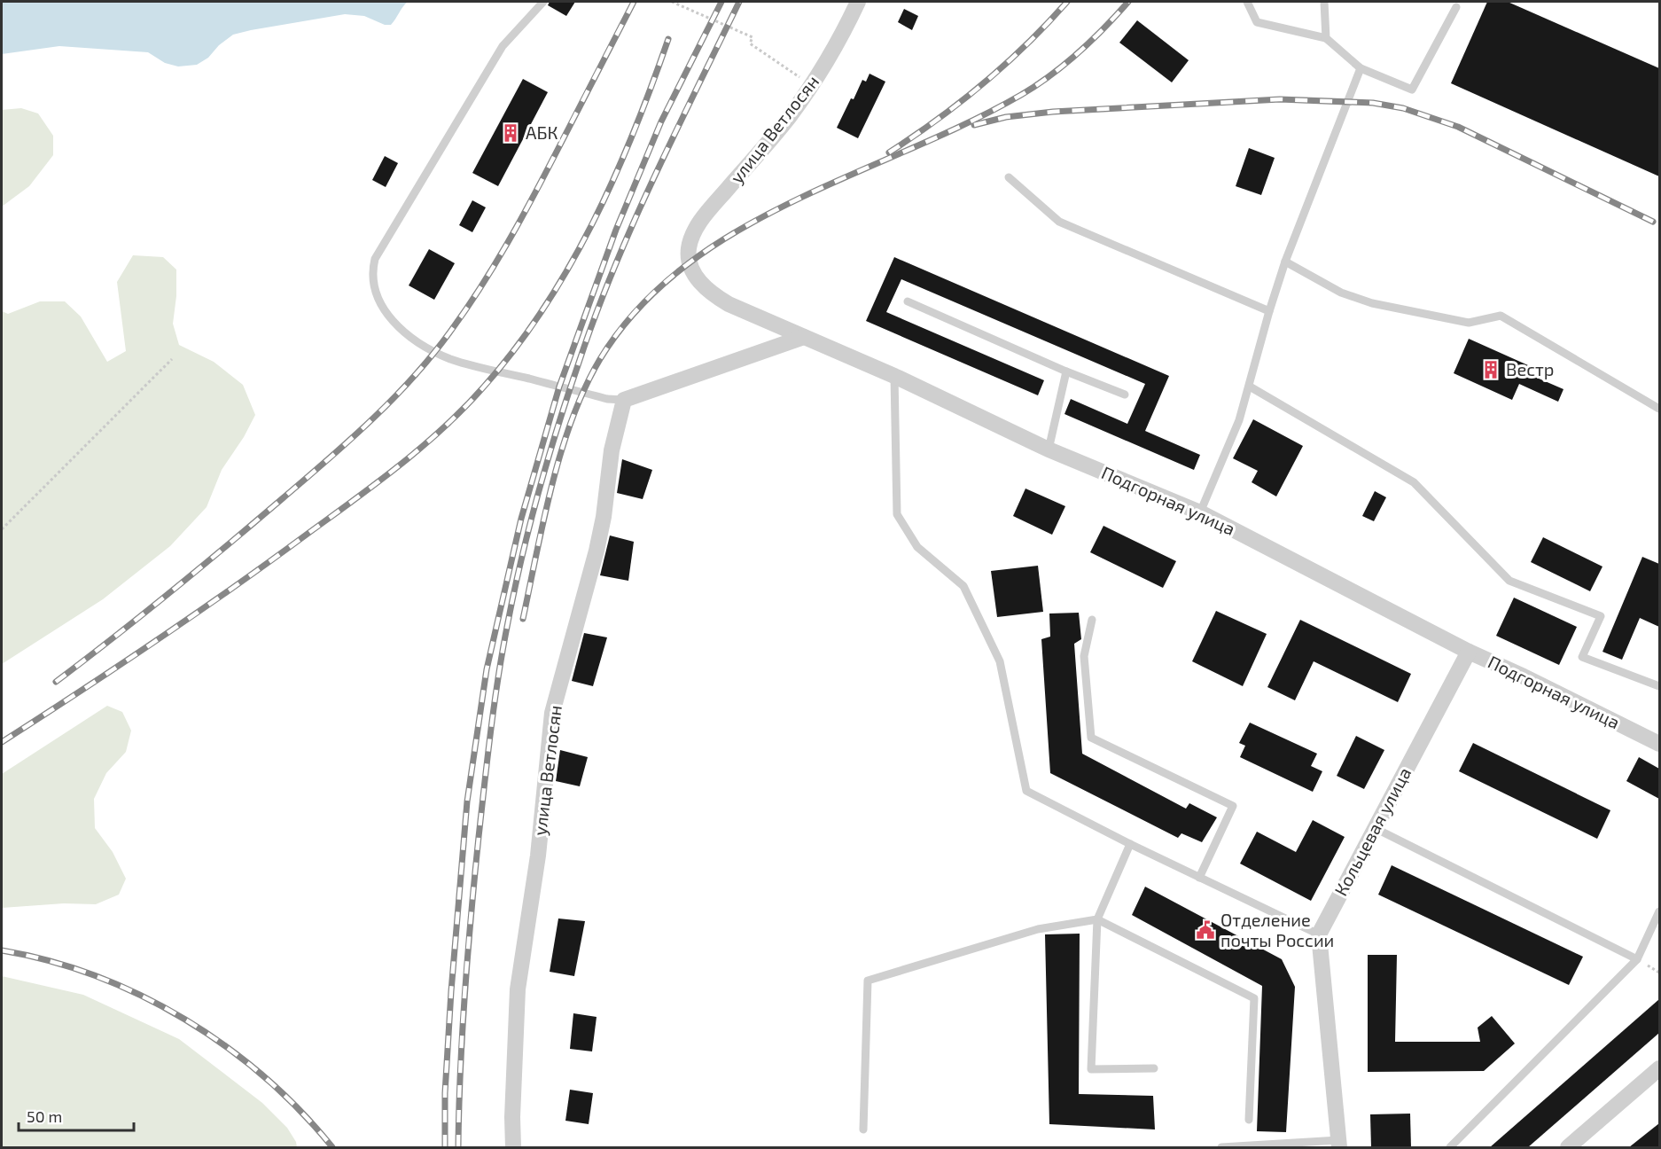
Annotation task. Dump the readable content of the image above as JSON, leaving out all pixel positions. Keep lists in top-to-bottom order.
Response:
{
  "streets": {
    "street": ["улица Ветлосян", "Подгорная улица", "Кольцевая улица"]
  },
  "crossings": [
    ["улица Ветлосян", "Подгорная улица"],
    ["Подгорная улица", "Кольцевая улица"]
  ],
  "places": {
    "building": ["АБК", "Вестр"],
    "public building": ["Отделение почты России"]
  },
  "scale_bar": "50 m"
}
